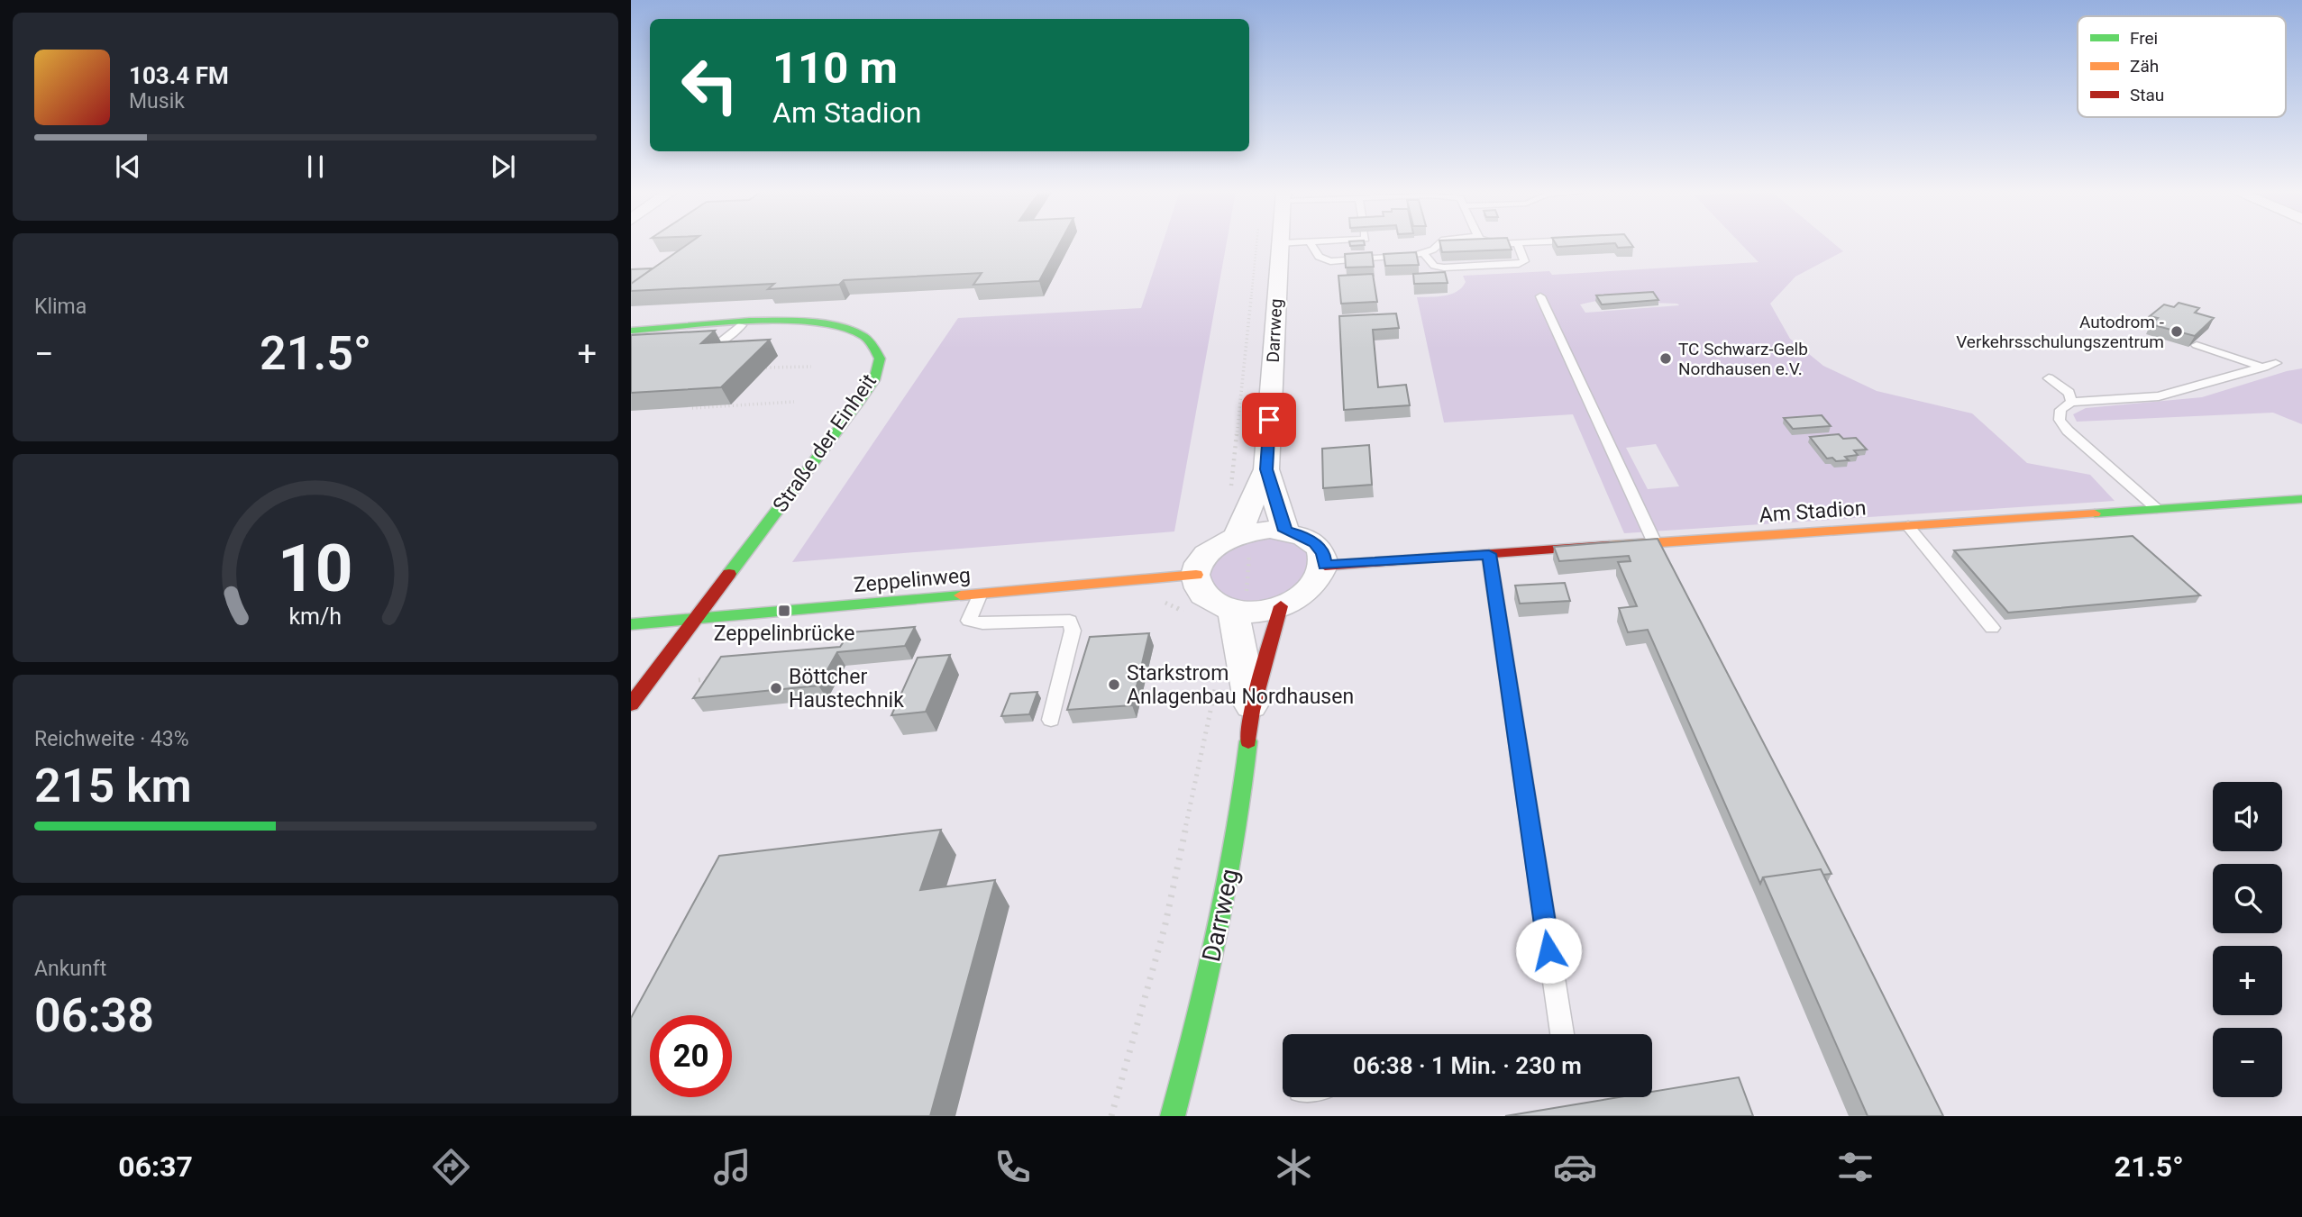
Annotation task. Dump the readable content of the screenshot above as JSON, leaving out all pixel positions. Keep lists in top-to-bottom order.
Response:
{
  "streets": {
    "street": [
      "Darrweg",
      "Straße der Einheit",
      "Am Stadion",
      "Zeppelinweg"
    ]
  },
  "crossings": [
    ["Straße der Einheit", "Zeppelinweg"]
  ],
  "places": {
    "other": [
      "Autodrom - Verkehrsschulungszentrum",
      "TC Schwarz-Gelb Nordhausen e.V.",
      "Starkstrom Anlagenbau Nordhausen",
      "Böttcher Haustechnik"
    ],
    "transit": ["Zeppelinbrücke"]
  },
  "legend": ["Frei", "Zäh", "Stau"],
  "page": {
    "turn": ["110 m", "Am Stadion"],
    "song": ["103.4 FM", "Musik"],
    "tile": [
      "Klima",
      ["Reichweite · 43%", "215 km"],
      ["Ankunft", "06:38"]
    ],
    "heat": ["−", "21.5°", "+"],
    "map_buttons": ["+", "−"],
    "limit": "20",
    "trip": "06:38 · 1 Min. · 230 m",
    "tabs": ["06:37", "21.5°"],
    "gauge": ["10", "km/h"]
  }
}
